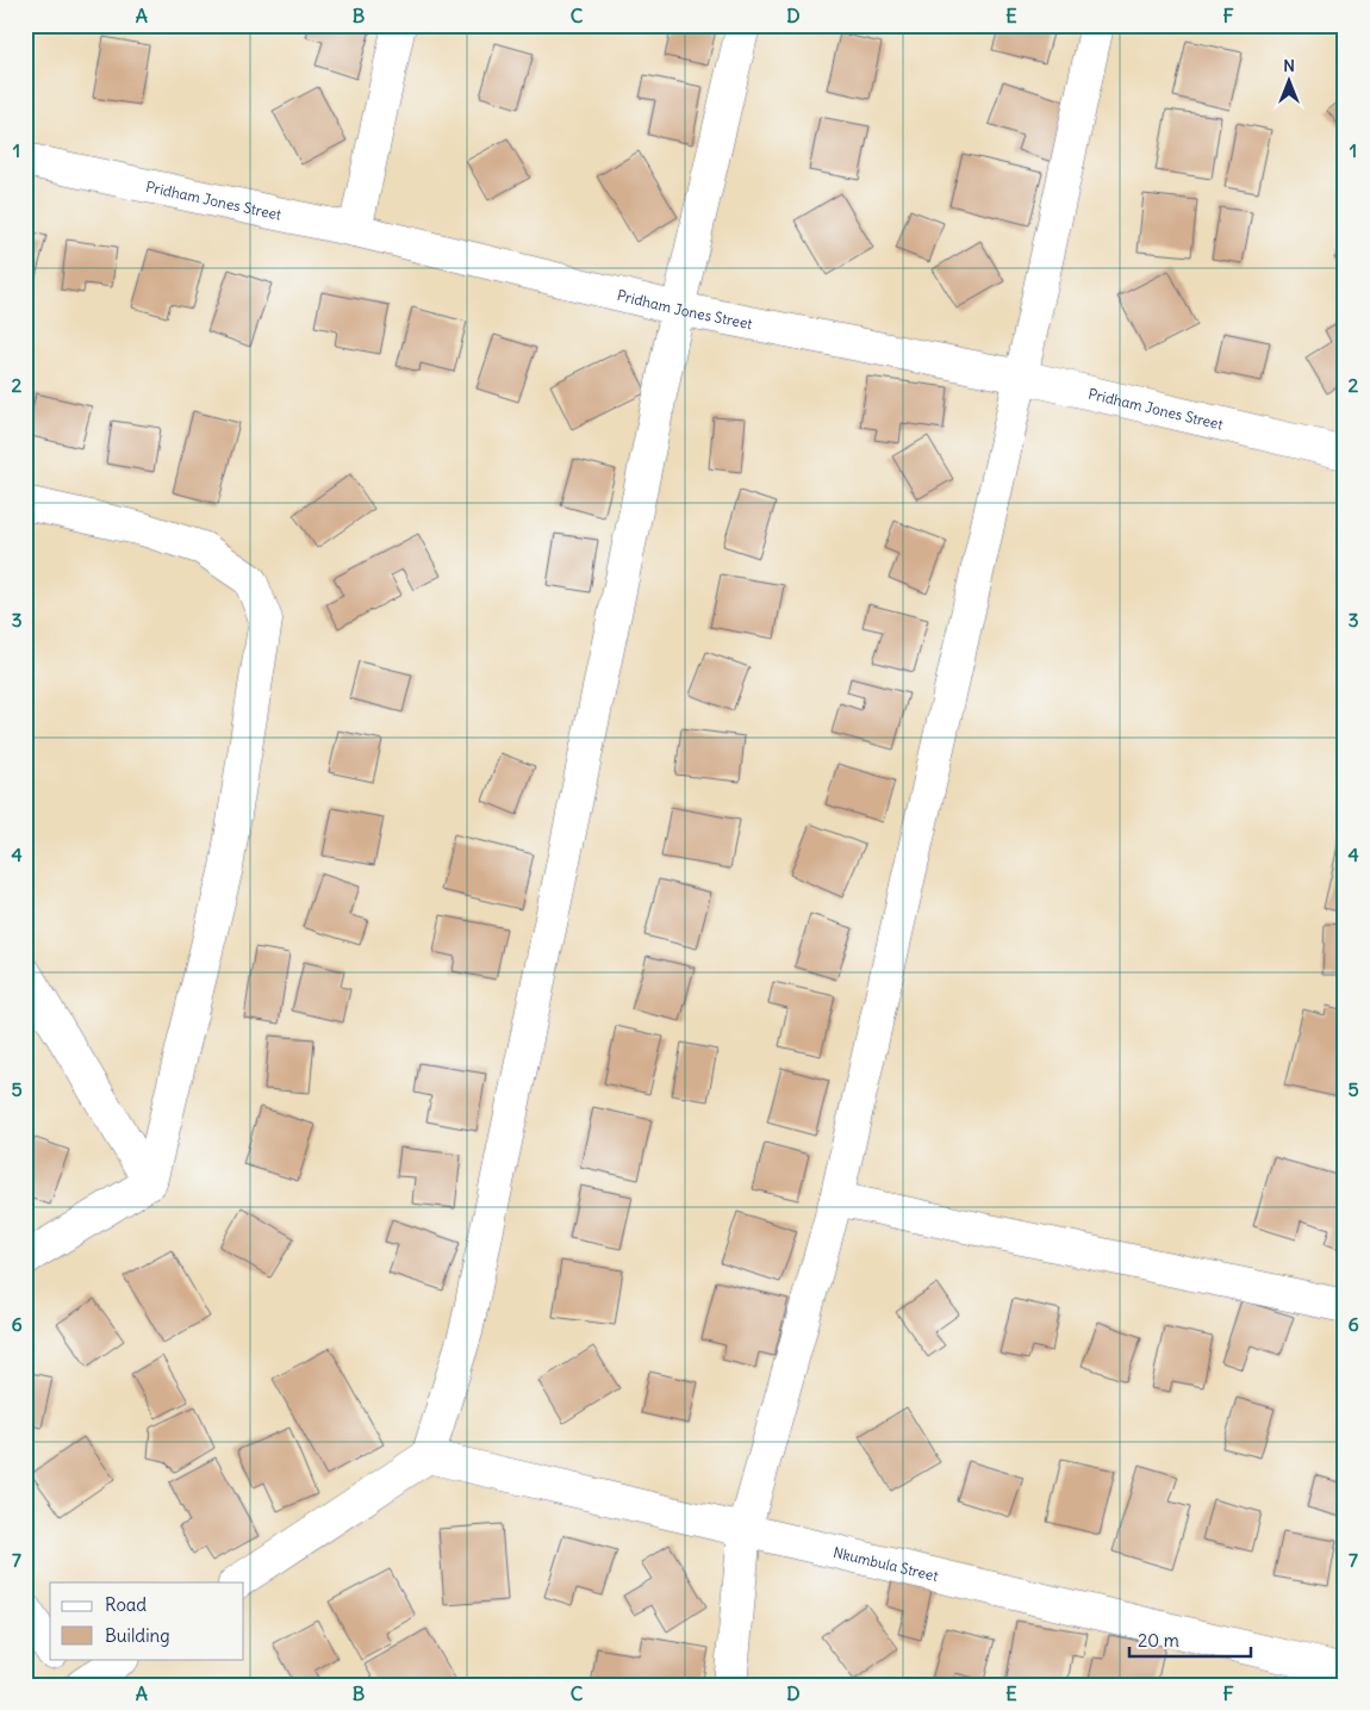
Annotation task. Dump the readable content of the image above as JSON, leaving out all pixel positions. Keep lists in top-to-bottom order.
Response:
{
  "streets": {
    "street": ["Pridham Jones Street", "Nkumbula Street"]
  },
  "legend": ["Road", "Building"],
  "scale_bar": "20 m",
  "north": "top",
  "grid": {
    "columns": [
      "A",
      "B",
      "C",
      "D",
      "E",
      "F"
    ],
    "rows": [
      "1",
      "2",
      "3",
      "4",
      "5",
      "6",
      "7"
    ]
  }
}
